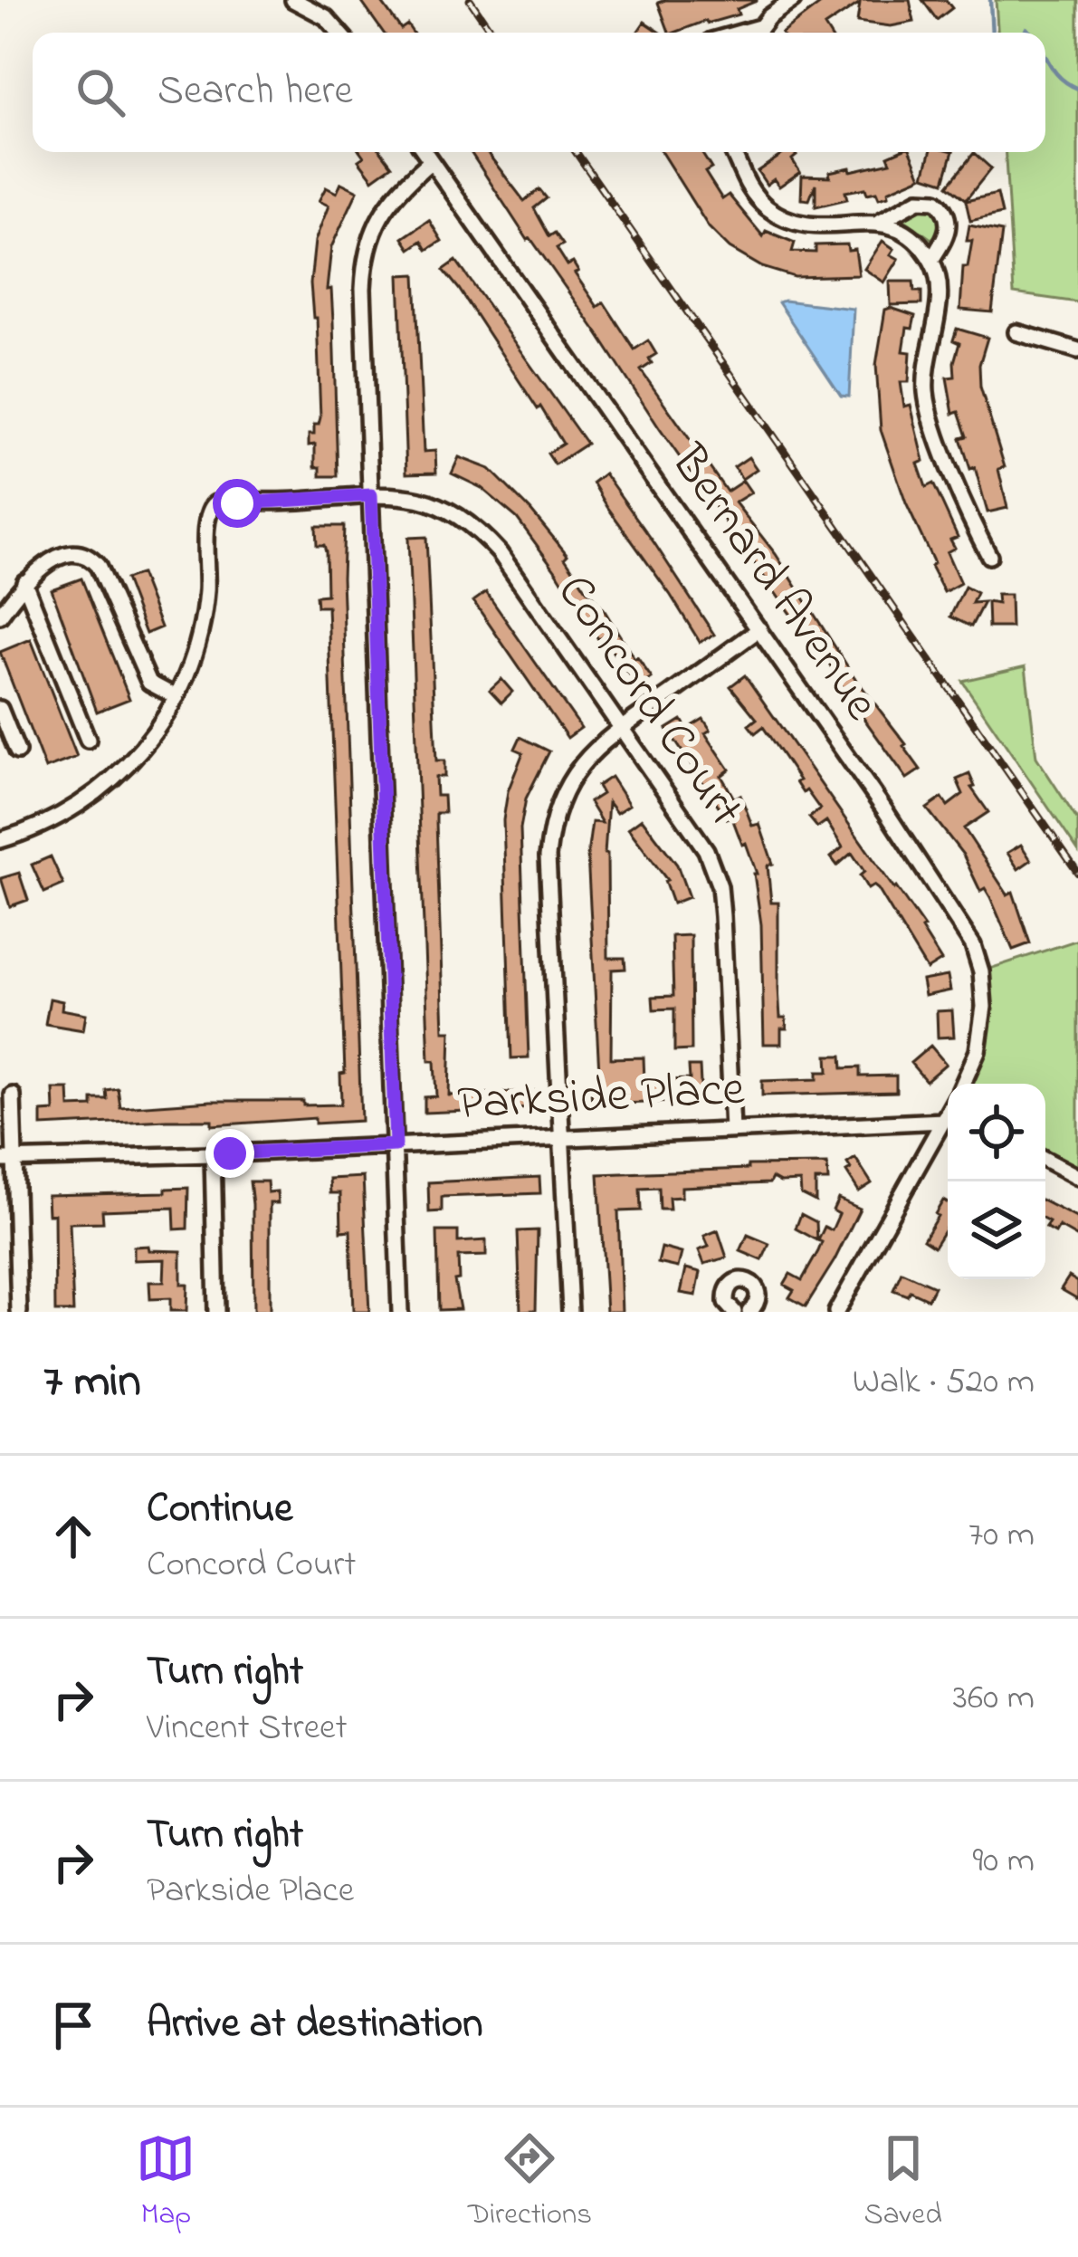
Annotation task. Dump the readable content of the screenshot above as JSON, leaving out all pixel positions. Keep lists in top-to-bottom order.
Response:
{
  "streets": {
    "street": ["Bernard Avenue", "Concord Court", "Parkside Place"]
  },
  "crossings": [
    ["Concord Court", "Parkside Place"]
  ],
  "page": {
    "search": "Search here",
    "heading": ["7 min", "Walk · 520 m"],
    "list": [
      ["Continue", "Concord Court", "70 m"],
      ["Turn right", "Vincent Street", "360 m"],
      ["Turn right", "Parkside Place", "90 m"],
      "Arrive at destination"
    ],
    "nav": ["Map", "Directions", "Saved"]
  }
}
